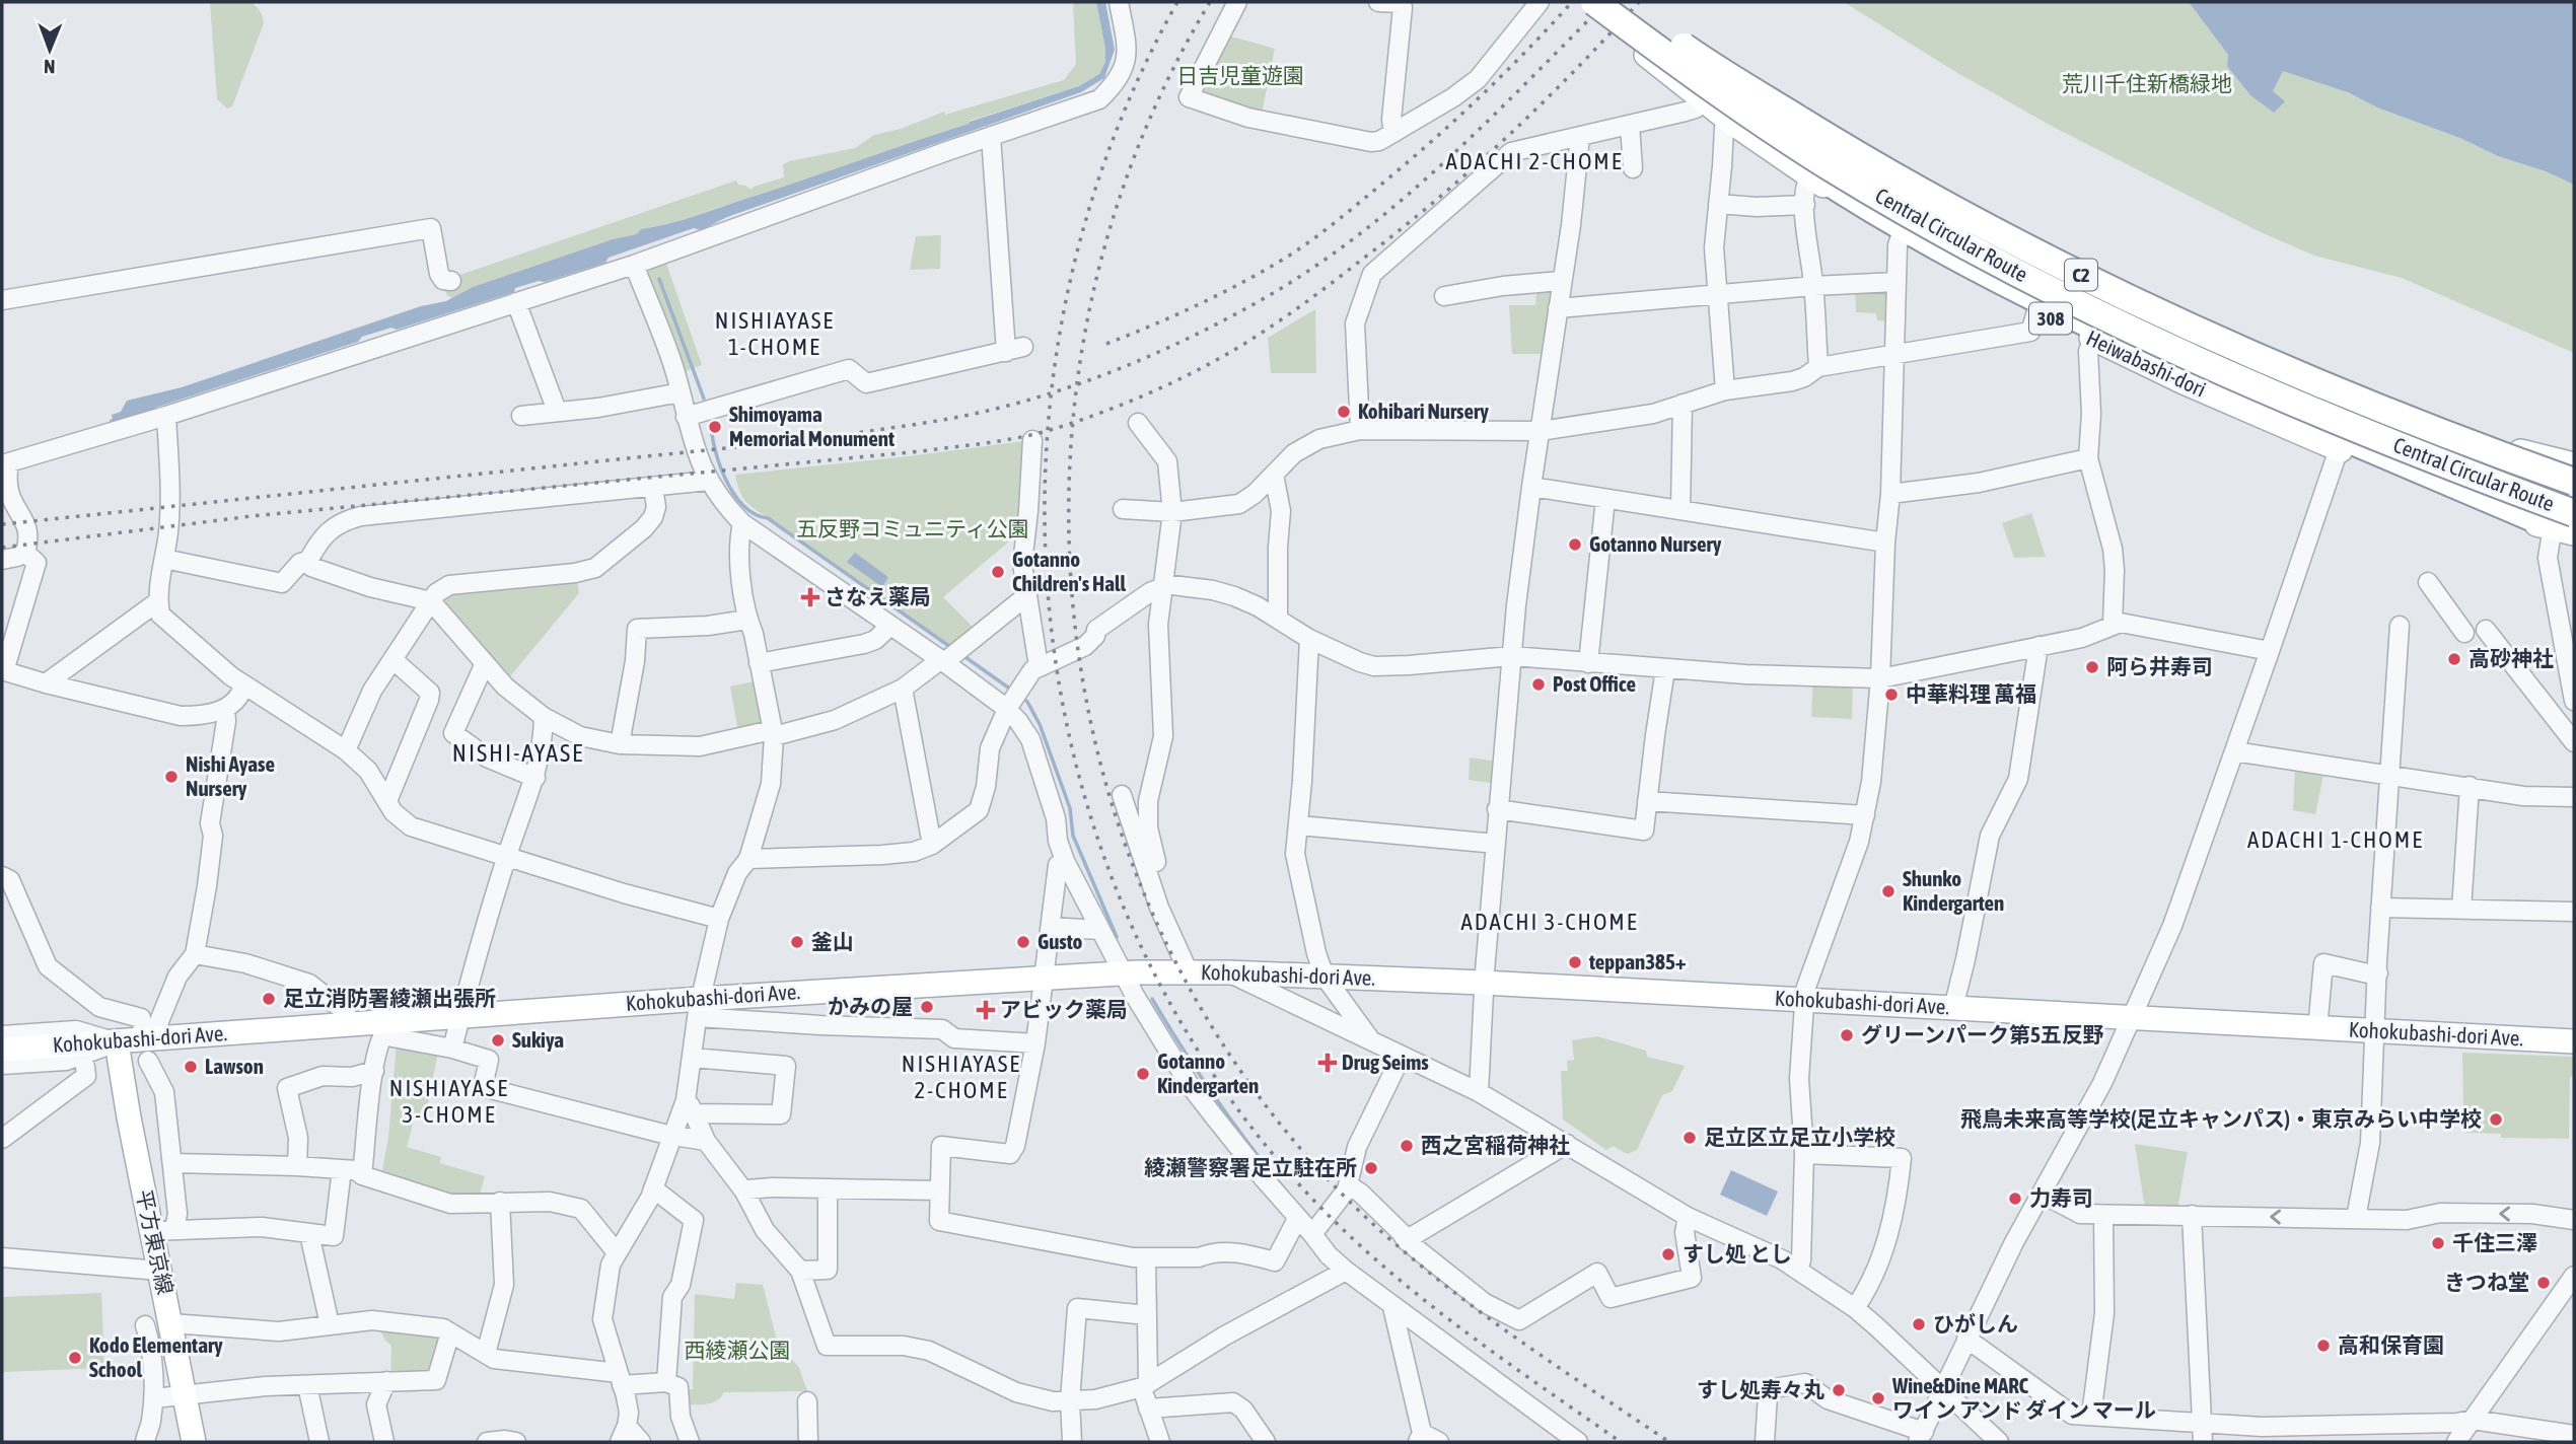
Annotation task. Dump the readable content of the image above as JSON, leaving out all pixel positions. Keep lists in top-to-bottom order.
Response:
{
  "streets": {
    "highway": ["Central Circular Route", "C2"],
    "main road": [
      "308",
      "Heiwabashi-dori",
      "Kohokubashi-dori Ave.",
      "平方東京線"
    ]
  },
  "crossings": [
    ["Central Circular Route", "Heiwabashi-dori"],
    ["Kohokubashi-dori Ave.", "平方東京線"]
  ],
  "districts": [
    "ADACHI 2-CHOME",
    "NISHIAYASE 1-CHOME",
    "NISHI-AYASE",
    "ADACHI 1-CHOME",
    "ADACHI 3-CHOME",
    "NISHIAYASE 2-CHOME",
    "NISHIAYASE 3-CHOME"
  ],
  "parks": [
    "日吉児童遊園",
    "荒川千住新橋緑地",
    "五反野コミュニティ公園",
    "西綾瀬公園"
  ],
  "places": {
    "other": [
      "Kohibari Nursery",
      "Shimoyama Memorial Monument",
      "Gotanno Nursery",
      "Gotanno Children's Hall",
      "高砂神社",
      "阿ら井寿司",
      "Post Office",
      "中華料理 萬福",
      "Nishi Ayase Nursery",
      "Shunko Kindergarten",
      "釜山",
      "Gusto",
      "teppan385+",
      "足立消防署綾瀬出張所",
      "かみの屋",
      "グリーンパーク第5五反野",
      "Sukiya",
      "Lawson",
      "Gotanno Kindergarten",
      "飛鳥未来高等学校(足立キャンパス)・東京みらい中学校",
      "足立区立足立小学校",
      "西之宮稲荷神社",
      "綾瀬警察署足立駐在所",
      "力寿司",
      "千住三澤",
      "すし処 とし",
      "きつね堂",
      "ひがしん",
      "高和保育園",
      "Kodo Elementary School",
      "すし処寿々丸",
      "Wine&Dine MARC ワイン アンド ダイン マール"
    ],
    "health": ["さなえ薬局", "アビック薬局", "Drug Seims"]
  },
  "north": "bottom"
}
